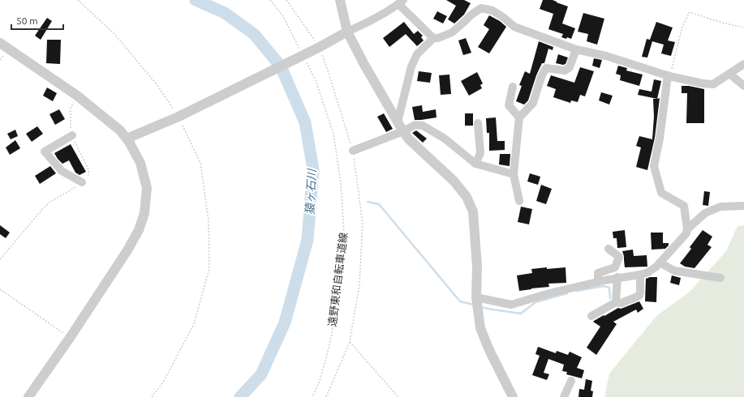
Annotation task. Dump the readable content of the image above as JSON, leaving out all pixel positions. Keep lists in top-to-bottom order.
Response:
{
  "streets": {
    "path": ["遠野東和自転車道線"]
  },
  "water": ["猿ヶ石川"],
  "scale_bar": "50 m"
}
